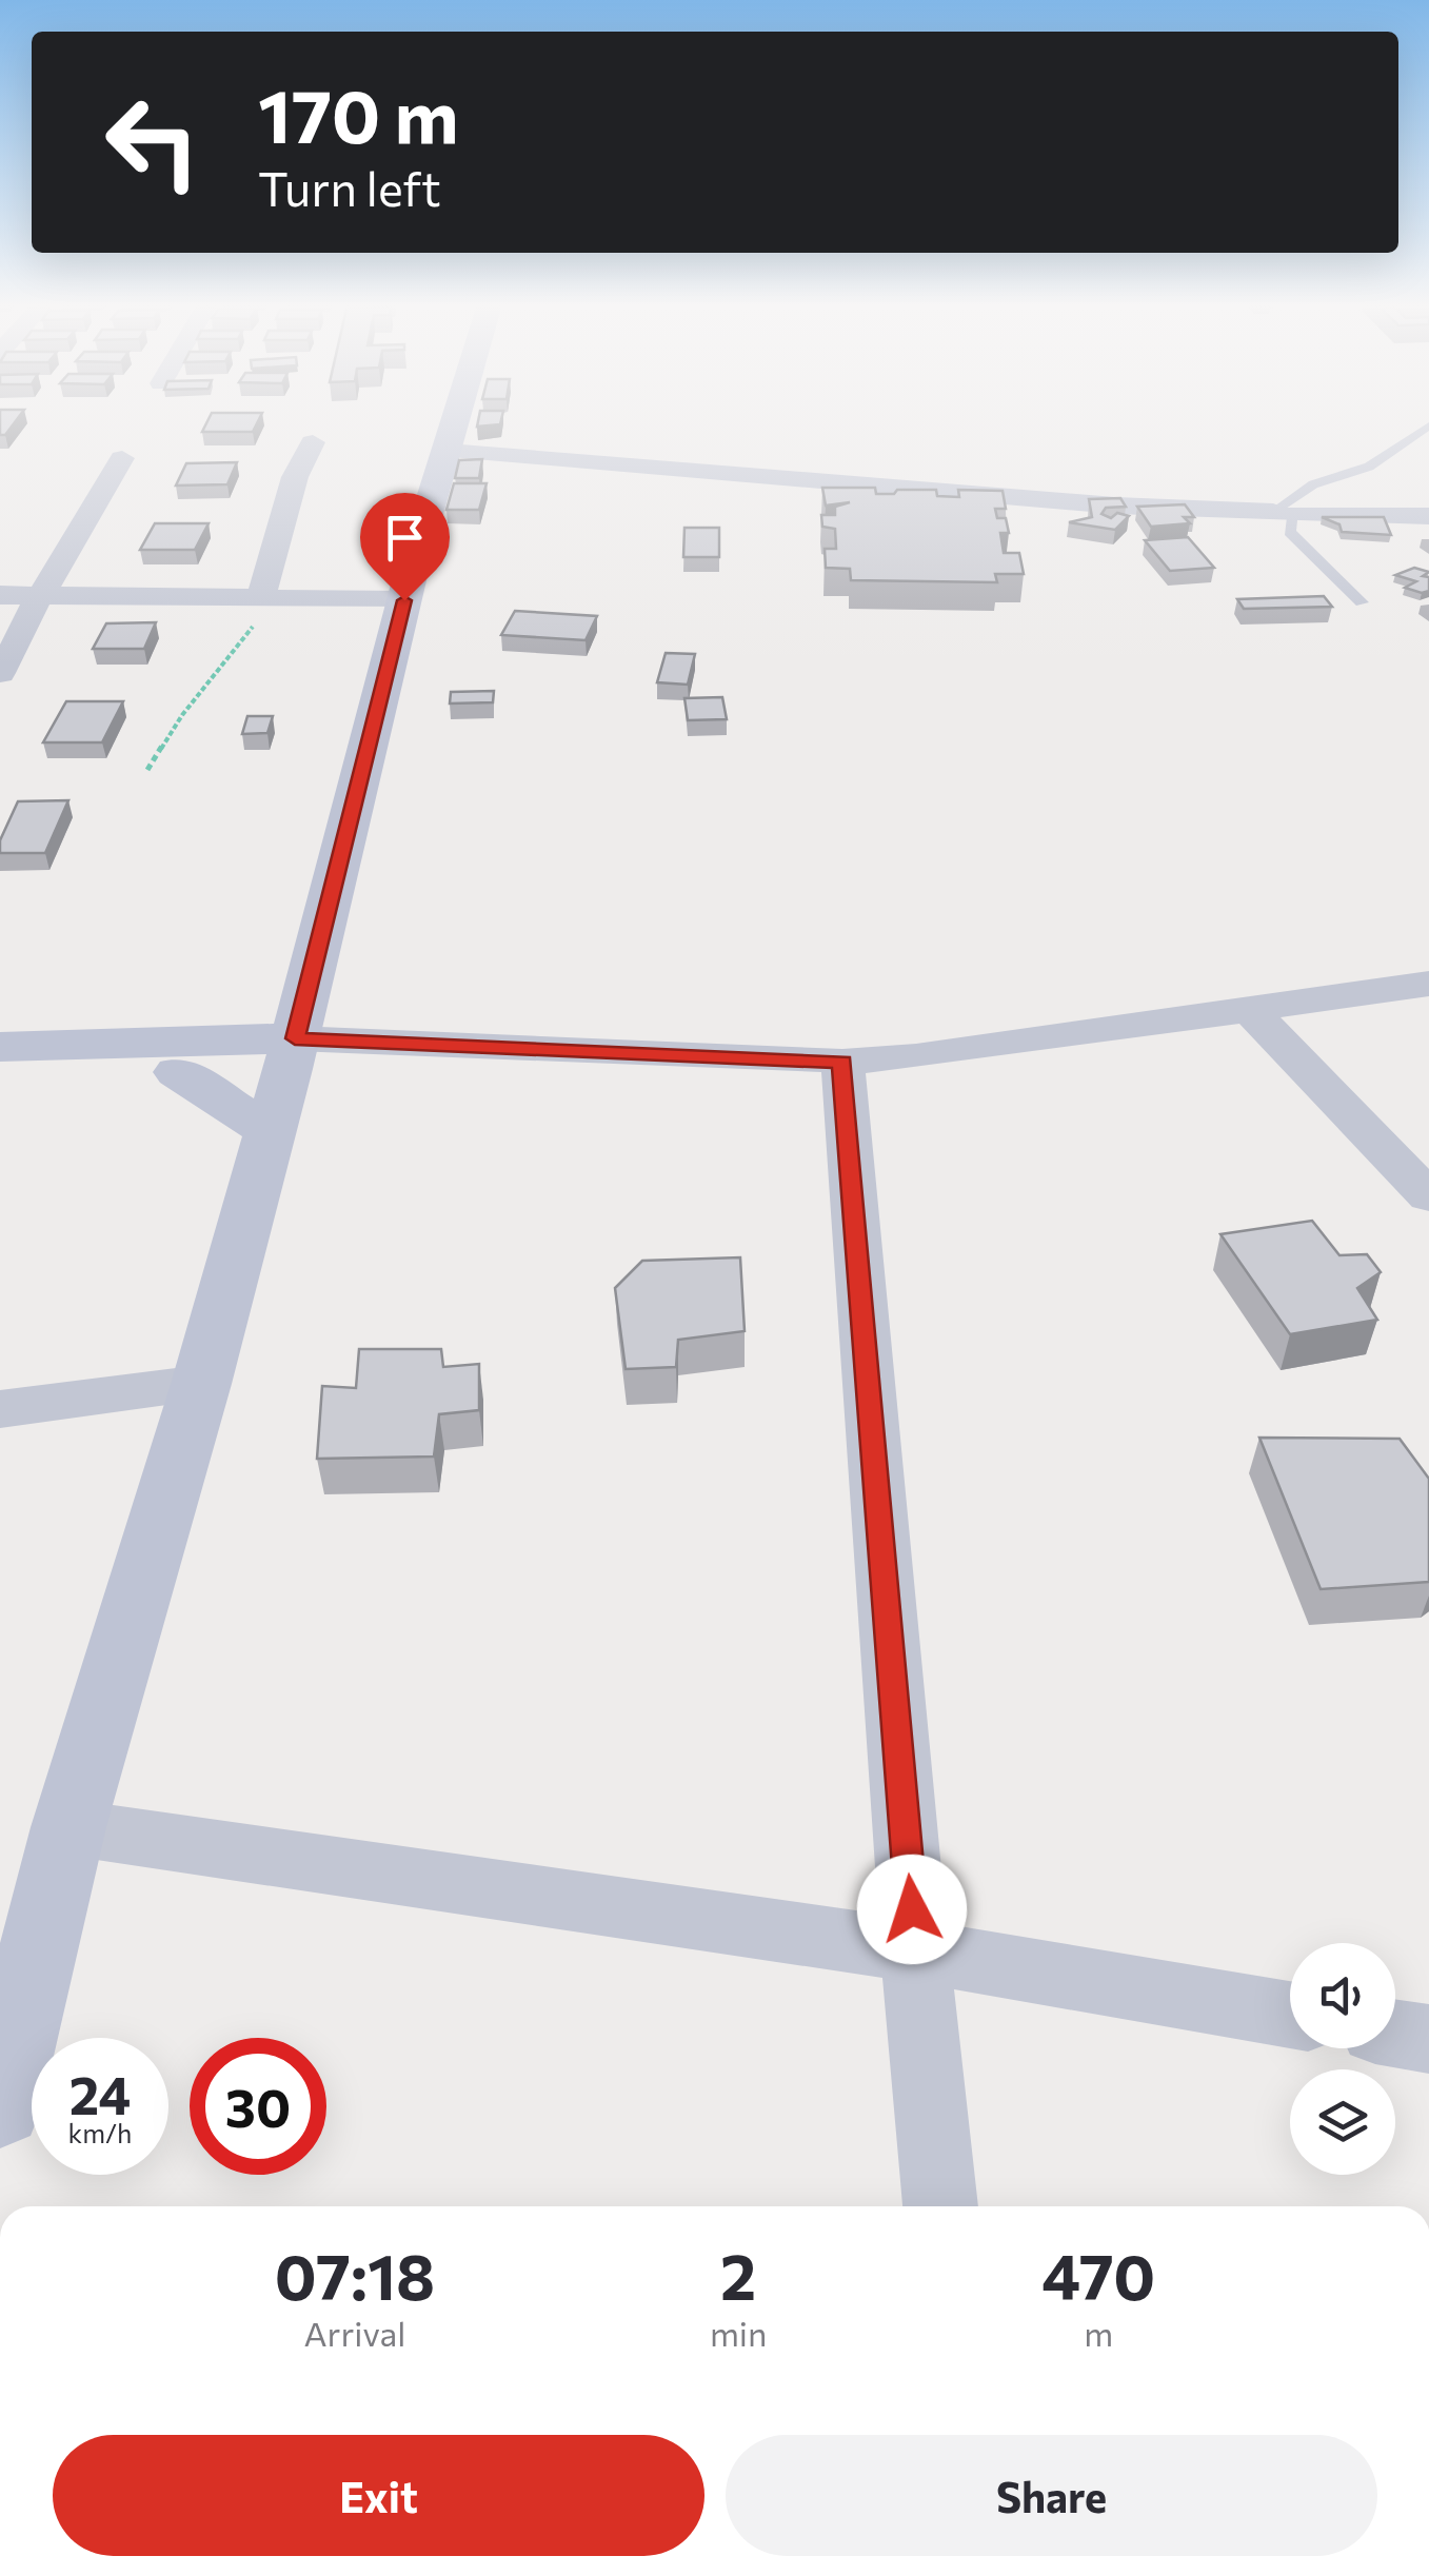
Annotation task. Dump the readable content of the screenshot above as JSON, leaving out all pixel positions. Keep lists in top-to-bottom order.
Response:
{
  "page": {
    "turn": ["170 m", "Turn left"],
    "speed": "24 km/h",
    "limit": "30",
    "eta": [
      "07:18",
      "Arrival",
      "2",
      "min",
      "470",
      "m"
    ],
    "buttons": ["Exit", "Share"]
  }
}
